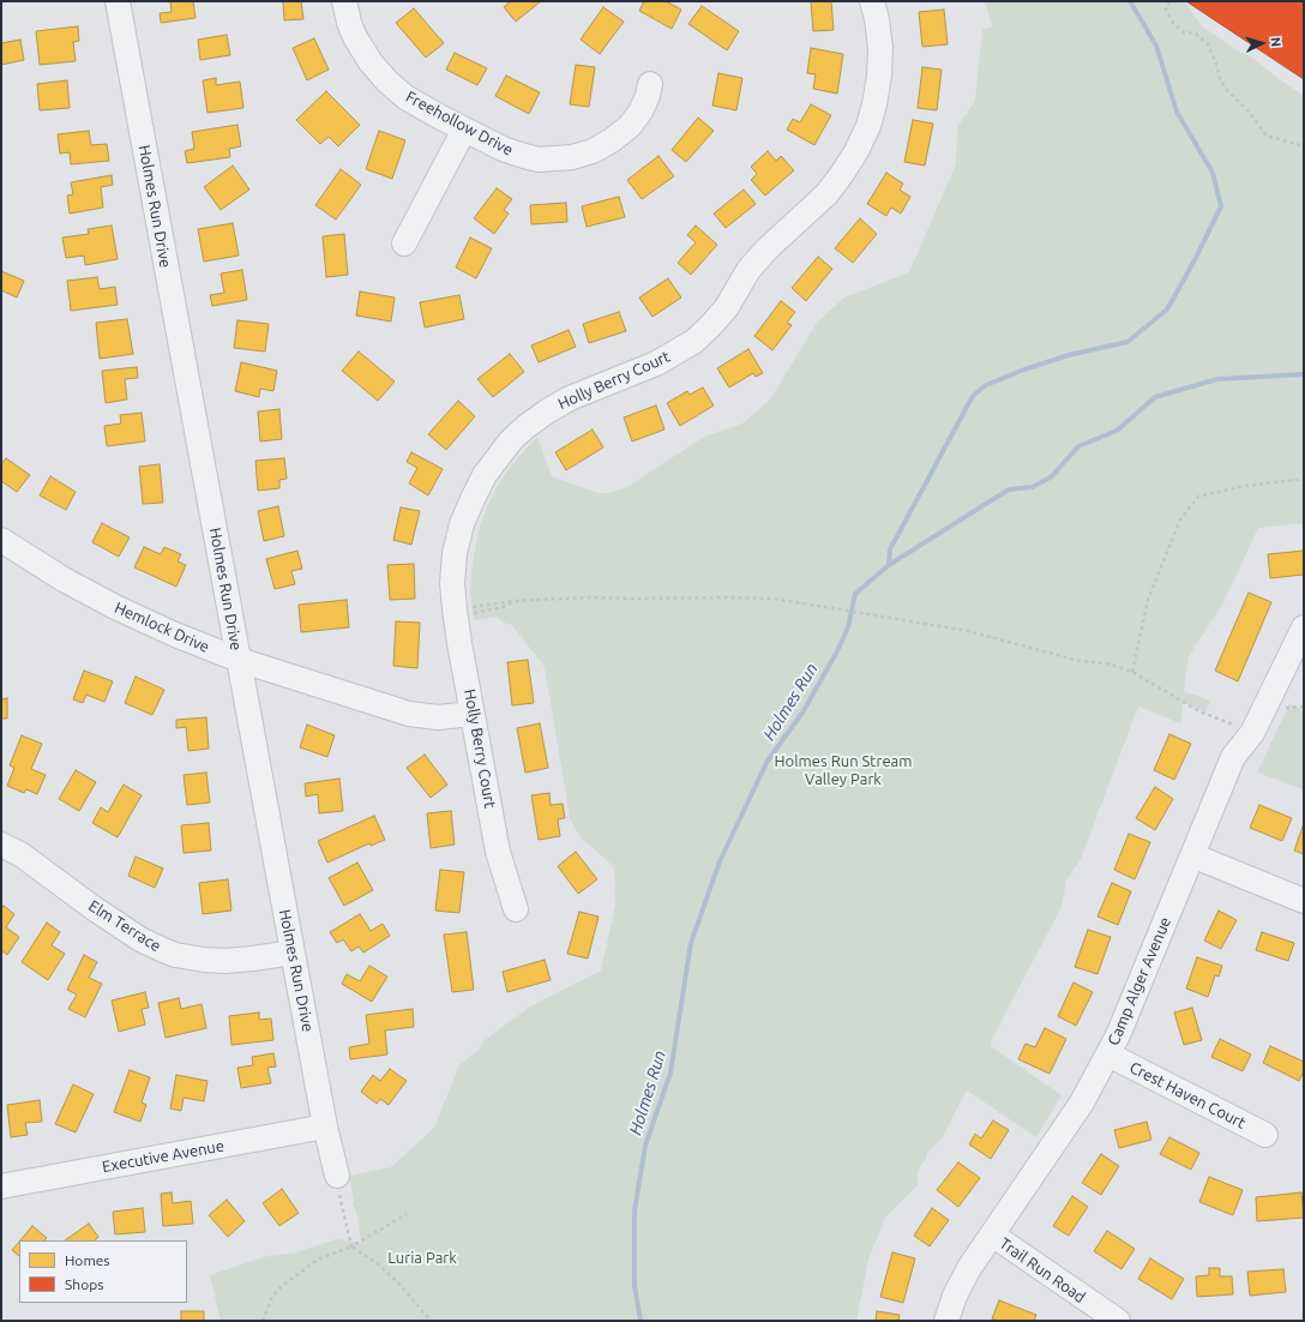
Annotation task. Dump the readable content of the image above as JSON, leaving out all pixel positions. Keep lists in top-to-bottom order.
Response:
{
  "streets": {
    "street": [
      "Freehollow Drive",
      "Holmes Run Drive",
      "Holly Berry Court",
      "Hemlock Drive",
      "Elm Terrace",
      "Camp Alger Avenue",
      "Crest Haven Court",
      "Executive Avenue",
      "Trail Run Road"
    ]
  },
  "crossings": [
    ["Holmes Run Drive", "Hemlock Drive"],
    ["Holmes Run Drive", "Elm Terrace"],
    ["Holmes Run Drive", "Executive Avenue"],
    ["Holly Berry Court", "Hemlock Drive"],
    ["Camp Alger Avenue", "Crest Haven Court"],
    ["Camp Alger Avenue", "Trail Run Road"]
  ],
  "water": ["Holmes Run"],
  "parks": ["Holmes Run Stream Valley Park", "Luria Park"],
  "legend": ["Homes", "Shops"],
  "north": "right"
}
